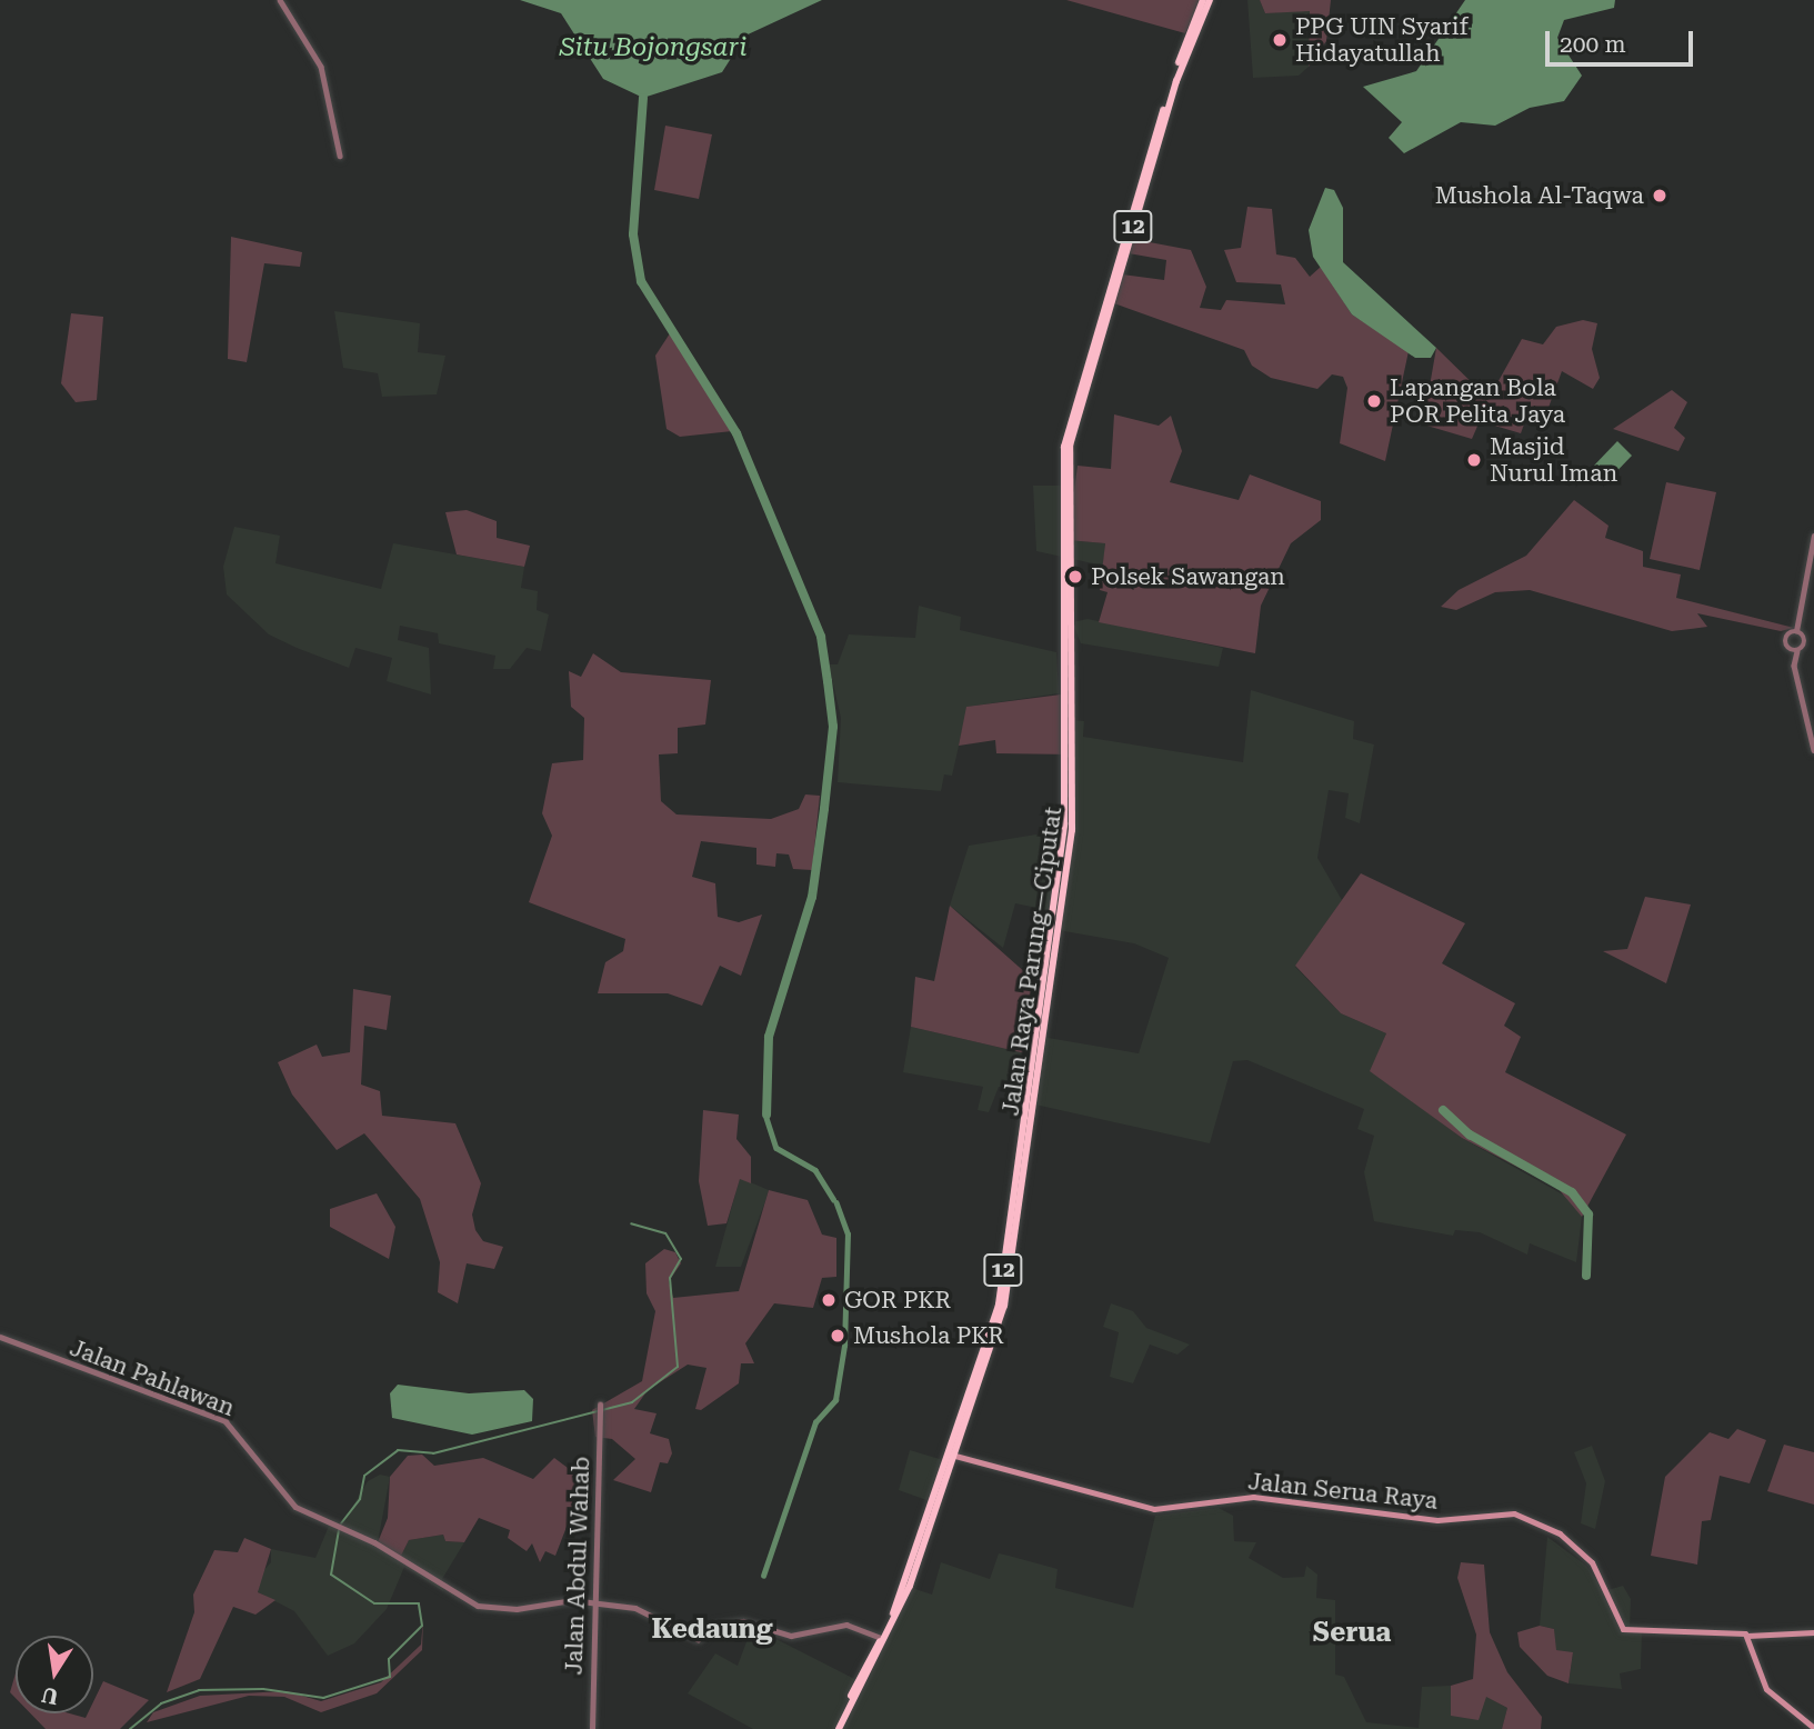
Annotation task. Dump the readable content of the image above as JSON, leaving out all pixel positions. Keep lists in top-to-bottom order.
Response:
{
  "streets": {
    "highway": ["12", "Jalan Raya Parung—Ciputat"],
    "main road": ["Jalan Serua Raya"],
    "street": ["Jalan Pahlawan", "Jalan Abdul Wahab"]
  },
  "crossings": [
    ["Jalan Raya Parung—Ciputat", "Jalan Pahlawan"],
    ["Jalan Raya Parung—Ciputat", "Jalan Serua Raya"],
    ["Jalan Pahlawan", "Jalan Abdul Wahab"]
  ],
  "districts": ["Kedaung", "Serua"],
  "water": ["Situ Bojongsari"],
  "places": [
    "PPG UIN Syarif Hidayatullah",
    "Mushola Al-Taqwa",
    "Lapangan Bola POR Pelita Jaya",
    "Masjid Nurul Iman",
    "Polsek Sawangan",
    "GOR PKR",
    "Mushola PKR"
  ],
  "scale_bar": "200 m",
  "north": "bottom"
}
